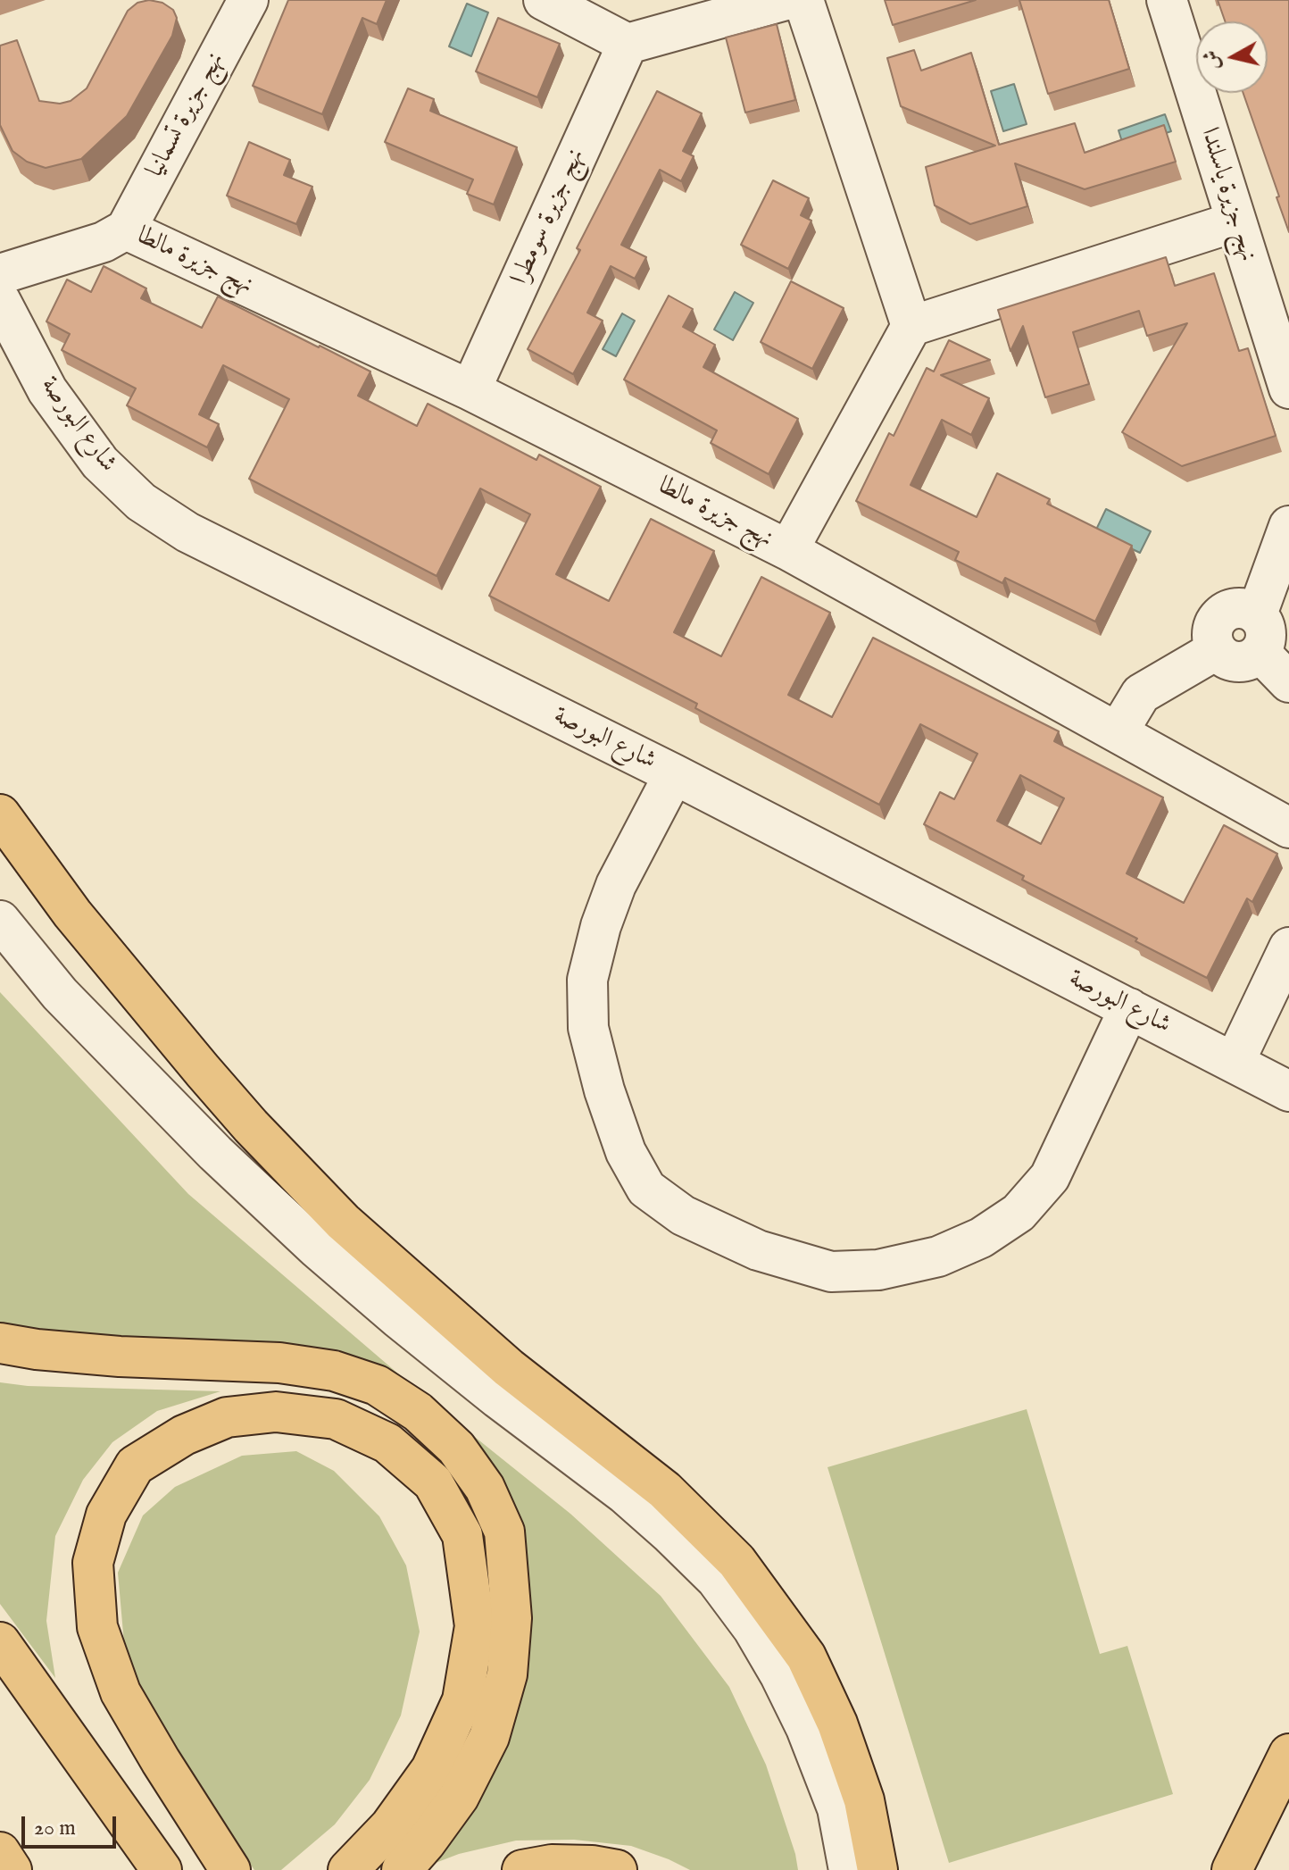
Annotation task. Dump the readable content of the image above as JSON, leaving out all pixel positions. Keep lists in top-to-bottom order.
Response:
{
  "streets": {
    "street": [
      "نهج جزيرة تسمانيا",
      "نهج جزيرة ياسلندا",
      "نهج جزيرة سومطرا",
      "نهج جزيرة مالطا",
      "شارع البورصة"
    ]
  },
  "crossings": [
    ["نهج جزيرة تسمانيا", "نهج جزيرة مالطا"],
    ["نهج جزيرة سومطرا", "نهج جزيرة مالطا"]
  ],
  "scale_bar": "20 m",
  "north": "left"
}
